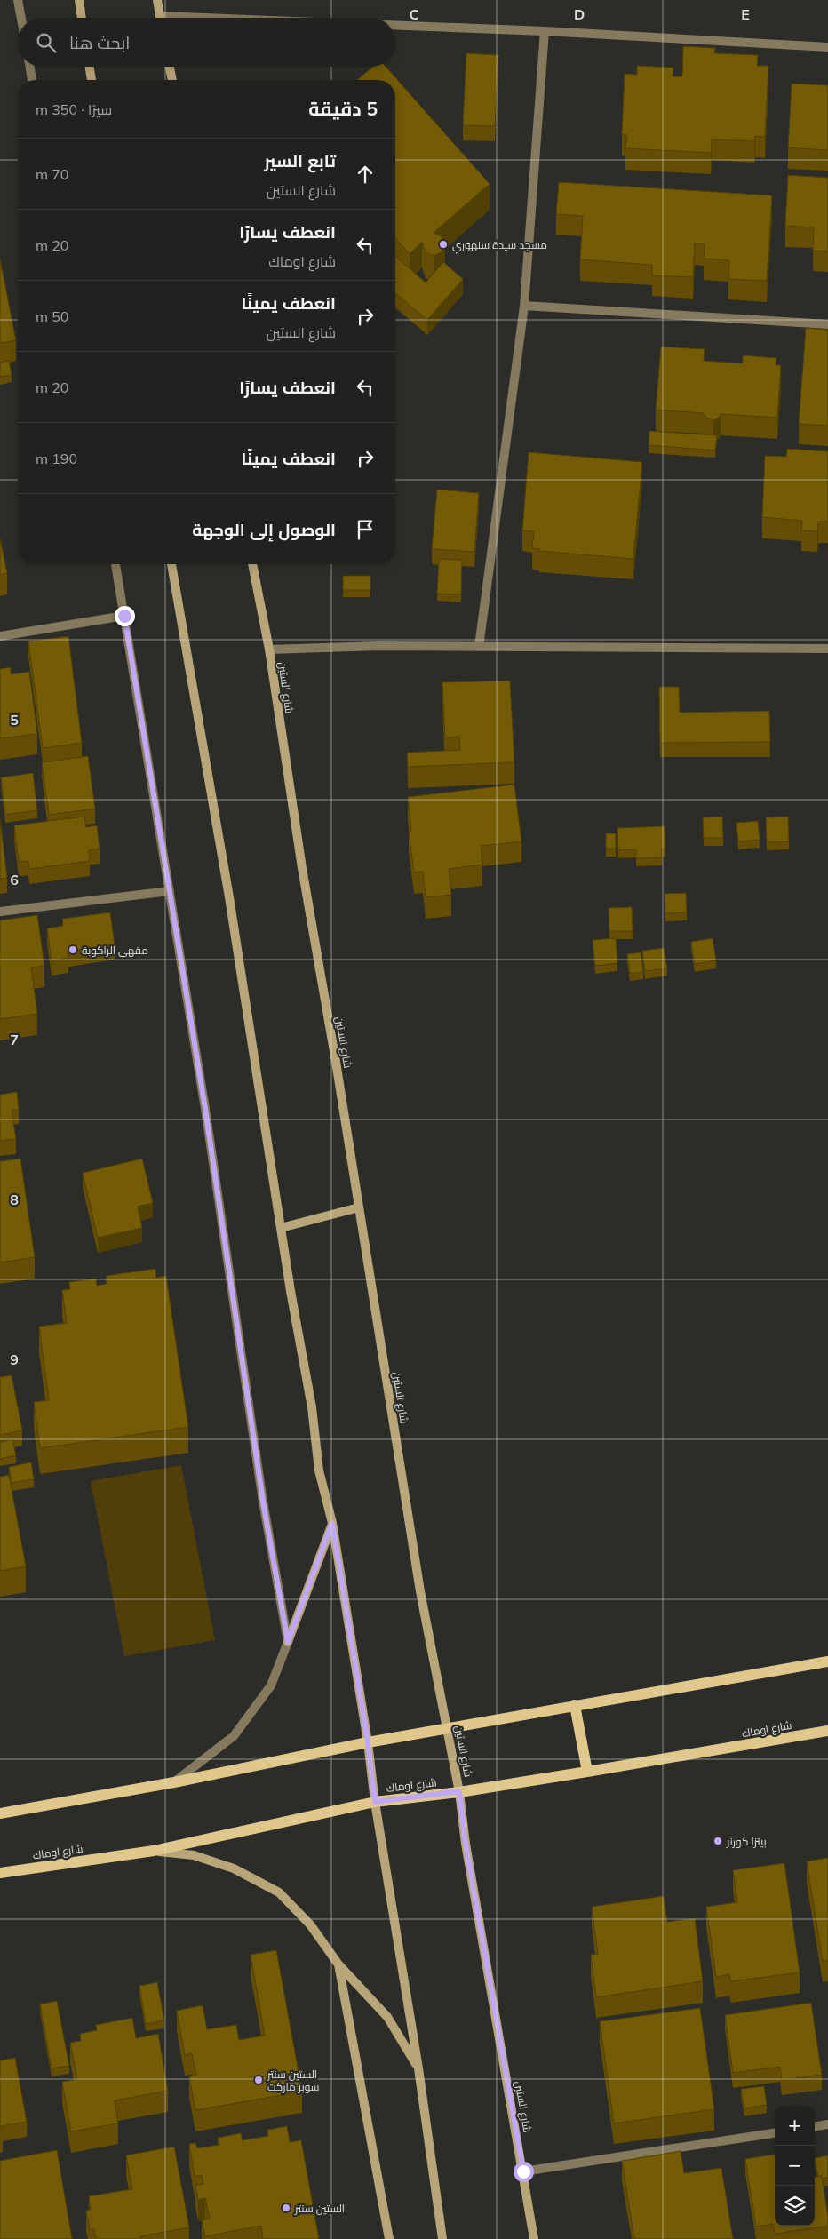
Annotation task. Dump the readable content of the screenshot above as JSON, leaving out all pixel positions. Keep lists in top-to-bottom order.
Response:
{
  "streets": {
    "main road": ["شارع الستين", "شارع اوماك"]
  },
  "crossings": [
    ["شارع الستين", "شارع اوماك"]
  ],
  "places": [
    "مسجد سيدة سنهوري",
    "مقهى الراكوبة",
    "بيتزا كورنر",
    "الستين سنتر سوبر ماركت",
    "الستين سنتر"
  ],
  "page": {
    "search": "ابحث هنا",
    "heading": ["5 دقيقة", "سيرًا · 350 m"],
    "list": [
      ["تابع السير", "شارع الستين", "70 m"],
      ["انعطف يسارًا", "شارع اوماك", "20 m"],
      ["انعطف يمينًا", "شارع الستين", "50 m"],
      ["انعطف يسارًا", "20 m"],
      ["انعطف يمينًا", "190 m"],
      "الوصول إلى الوجهة"
    ],
    "map_buttons": ["+", "−"]
  },
  "grid": {
    "columns": ["C", "D", "E"],
    "rows": [
      "5",
      "6",
      "7",
      "8",
      "9"
    ]
  }
}
